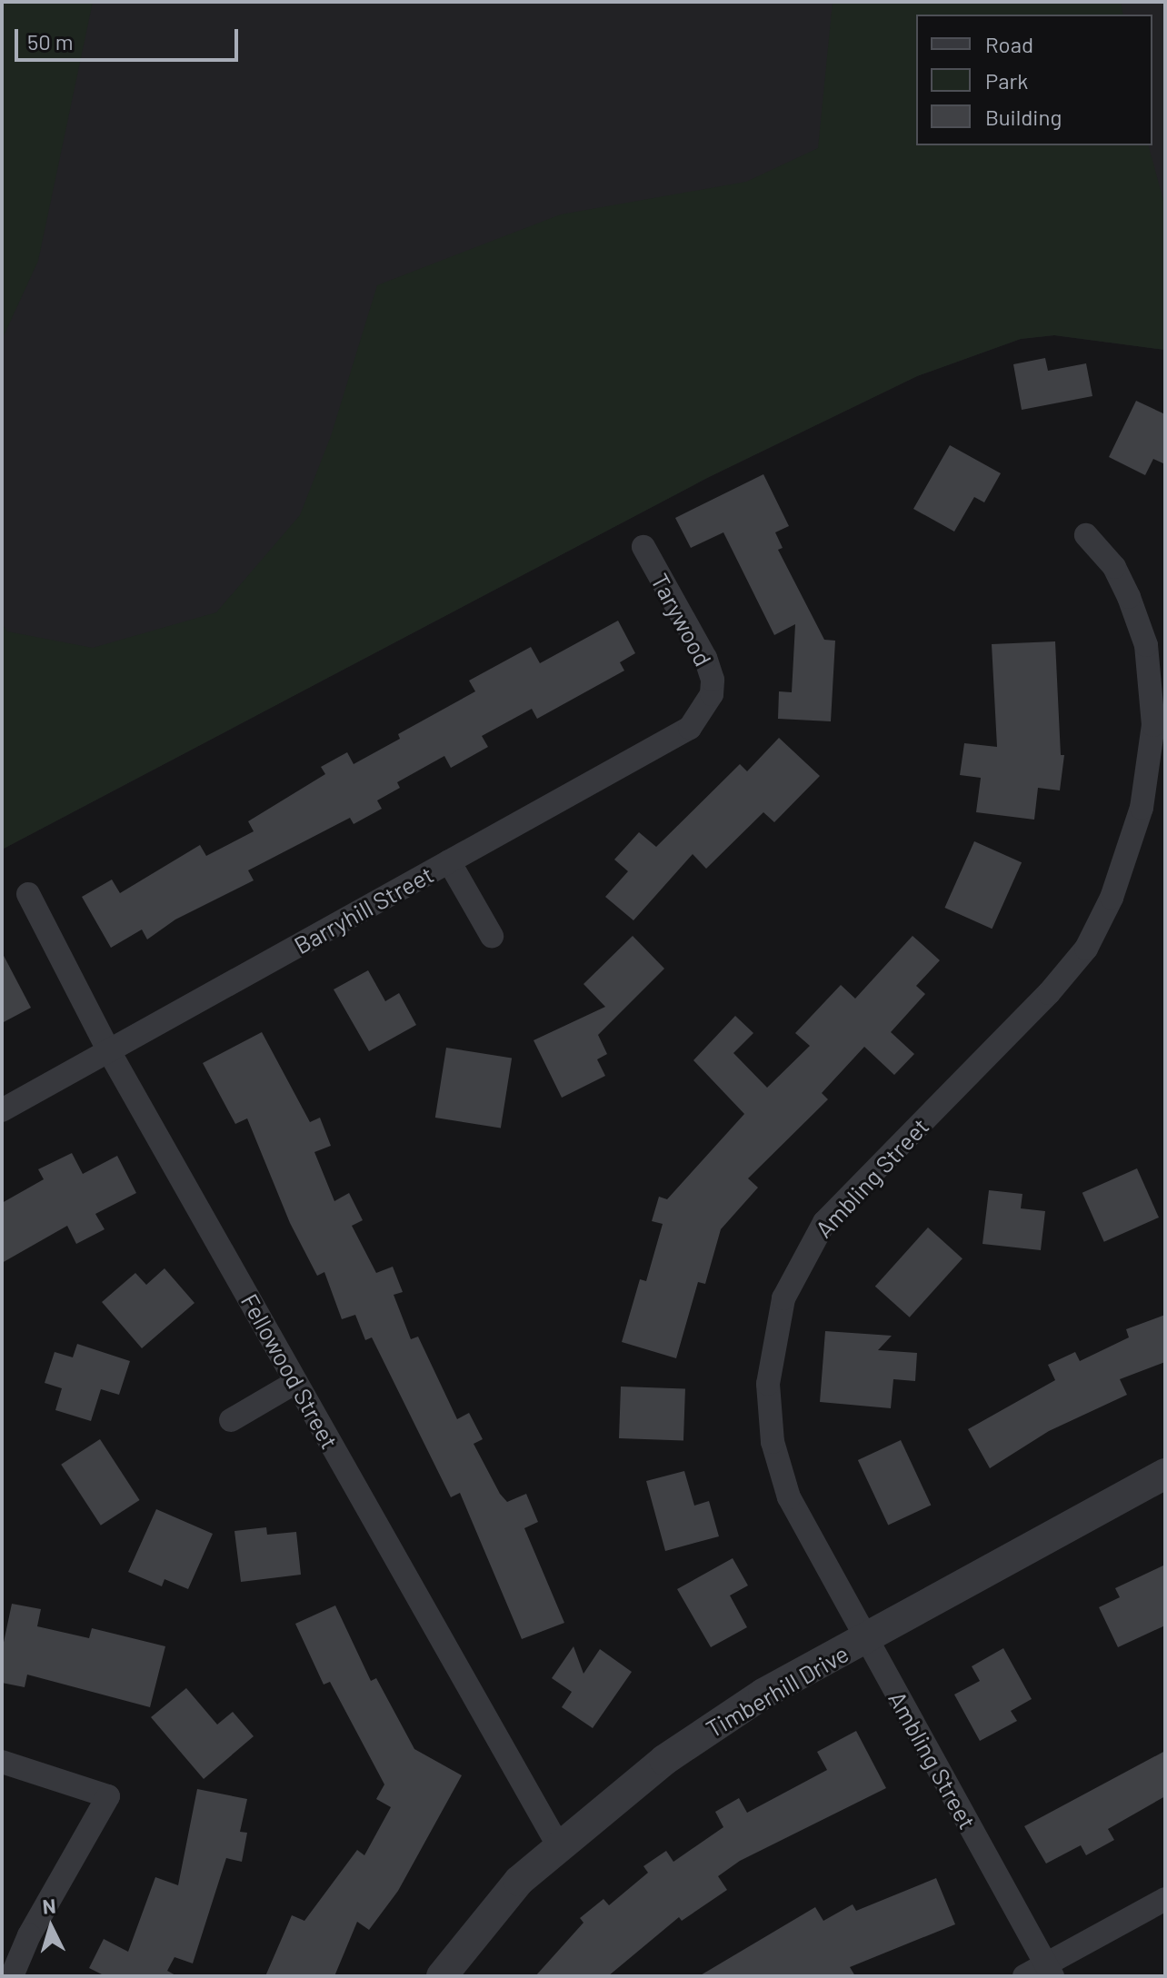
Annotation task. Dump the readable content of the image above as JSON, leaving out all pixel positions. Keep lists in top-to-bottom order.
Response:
{
  "streets": {
    "street": [
      "Tarywood",
      "Barryhill Street",
      "Ambling Street",
      "Fellowood Street",
      "Timberhill Drive"
    ]
  },
  "crossings": [
    ["Tarywood", "Barryhill Street"],
    ["Barryhill Street", "Fellowood Street"],
    ["Ambling Street", "Timberhill Drive"],
    ["Fellowood Street", "Timberhill Drive"]
  ],
  "legend": ["Road", "Park", "Building"],
  "scale_bar": "50 m",
  "north": "top"
}
